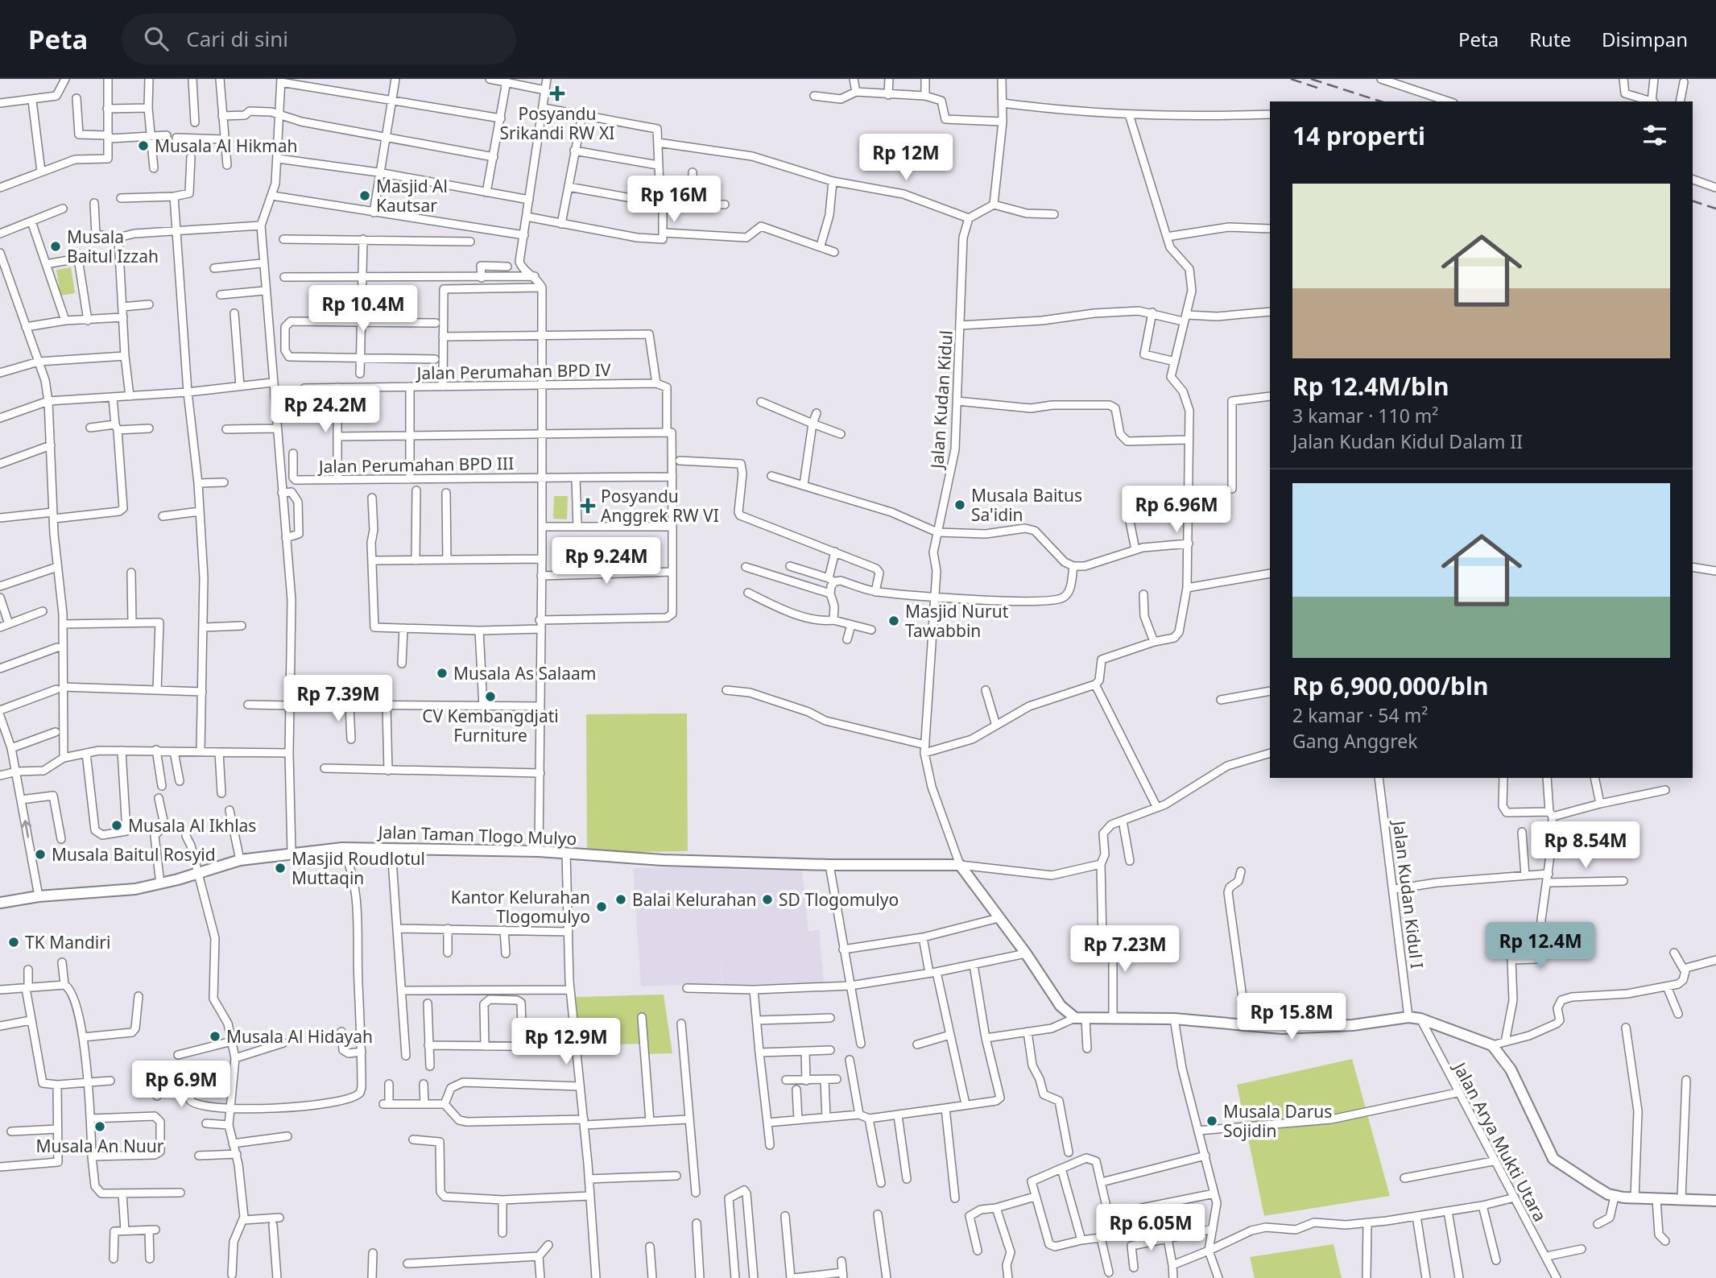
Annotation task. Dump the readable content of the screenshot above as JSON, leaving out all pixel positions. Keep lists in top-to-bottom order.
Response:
{
  "streets": {
    "street": [
      "Jalan Perumahan BPD IV",
      "Jalan Kudan Kidul",
      "Jalan Perumahan BPD III",
      "Jalan Taman Tlogo Mulyo",
      "Jalan Kudan Kidul I",
      "Jalan Arya Mukti Utara"
    ]
  },
  "crossings": [
    ["Jalan Perumahan BPD IV", "Jalan Perumahan BPD III"],
    ["Jalan Kudan Kidul", "Jalan Taman Tlogo Mulyo"]
  ],
  "places": {
    "health": ["Posyandu Srikandi RW XI", "Posyandu Anggrek RW VI"],
    "other": [
      "Musala Al Hikmah",
      "Masjid Al Kautsar",
      "Musala Baitul Izzah",
      "Musala Baitus Sa'idin",
      "Masjid Nurut Tawabbin",
      "Musala As Salaam",
      "CV Kembangdjati Furniture",
      "Musala Al Ikhlas",
      "Musala Baitul Rosyid",
      "Masjid Roudlotul Muttaqin",
      "Balai Kelurahan",
      "SD Tlogomulyo",
      "Kantor Kelurahan Tlogomulyo",
      "TK Mandiri",
      "Musala Al Hidayah",
      "Musala Darus Sojidin",
      "Musala An Nuur"
    ]
  },
  "page": {
    "header": "Peta",
    "search": "Cari di sini",
    "nav": ["Peta", "Rute", "Disimpan"],
    "heading": "14 properti",
    "price": [
      "Rp 12M",
      "Rp 16M",
      "Rp 10.4M",
      "Rp 24.2M",
      "Rp 6.96M",
      "Rp 9.24M",
      "Rp 7.39M",
      "Rp 8.54M",
      "Rp 12.4M",
      "Rp 7.23M",
      "Rp 15.8M",
      "Rp 12.9M",
      "Rp 6.9M",
      "Rp 6.05M"
    ],
    "list": [
      {
        "name": "Rp 12.4M/bln",
        "note": "3 kamar · 110 m² · Jalan Kudan Kidul Dalam II"
      },
      {
        "name": "Rp 6,900,000/bln",
        "note": "2 kamar · 54 m² · Gang Anggrek"
      }
    ]
  }
}
